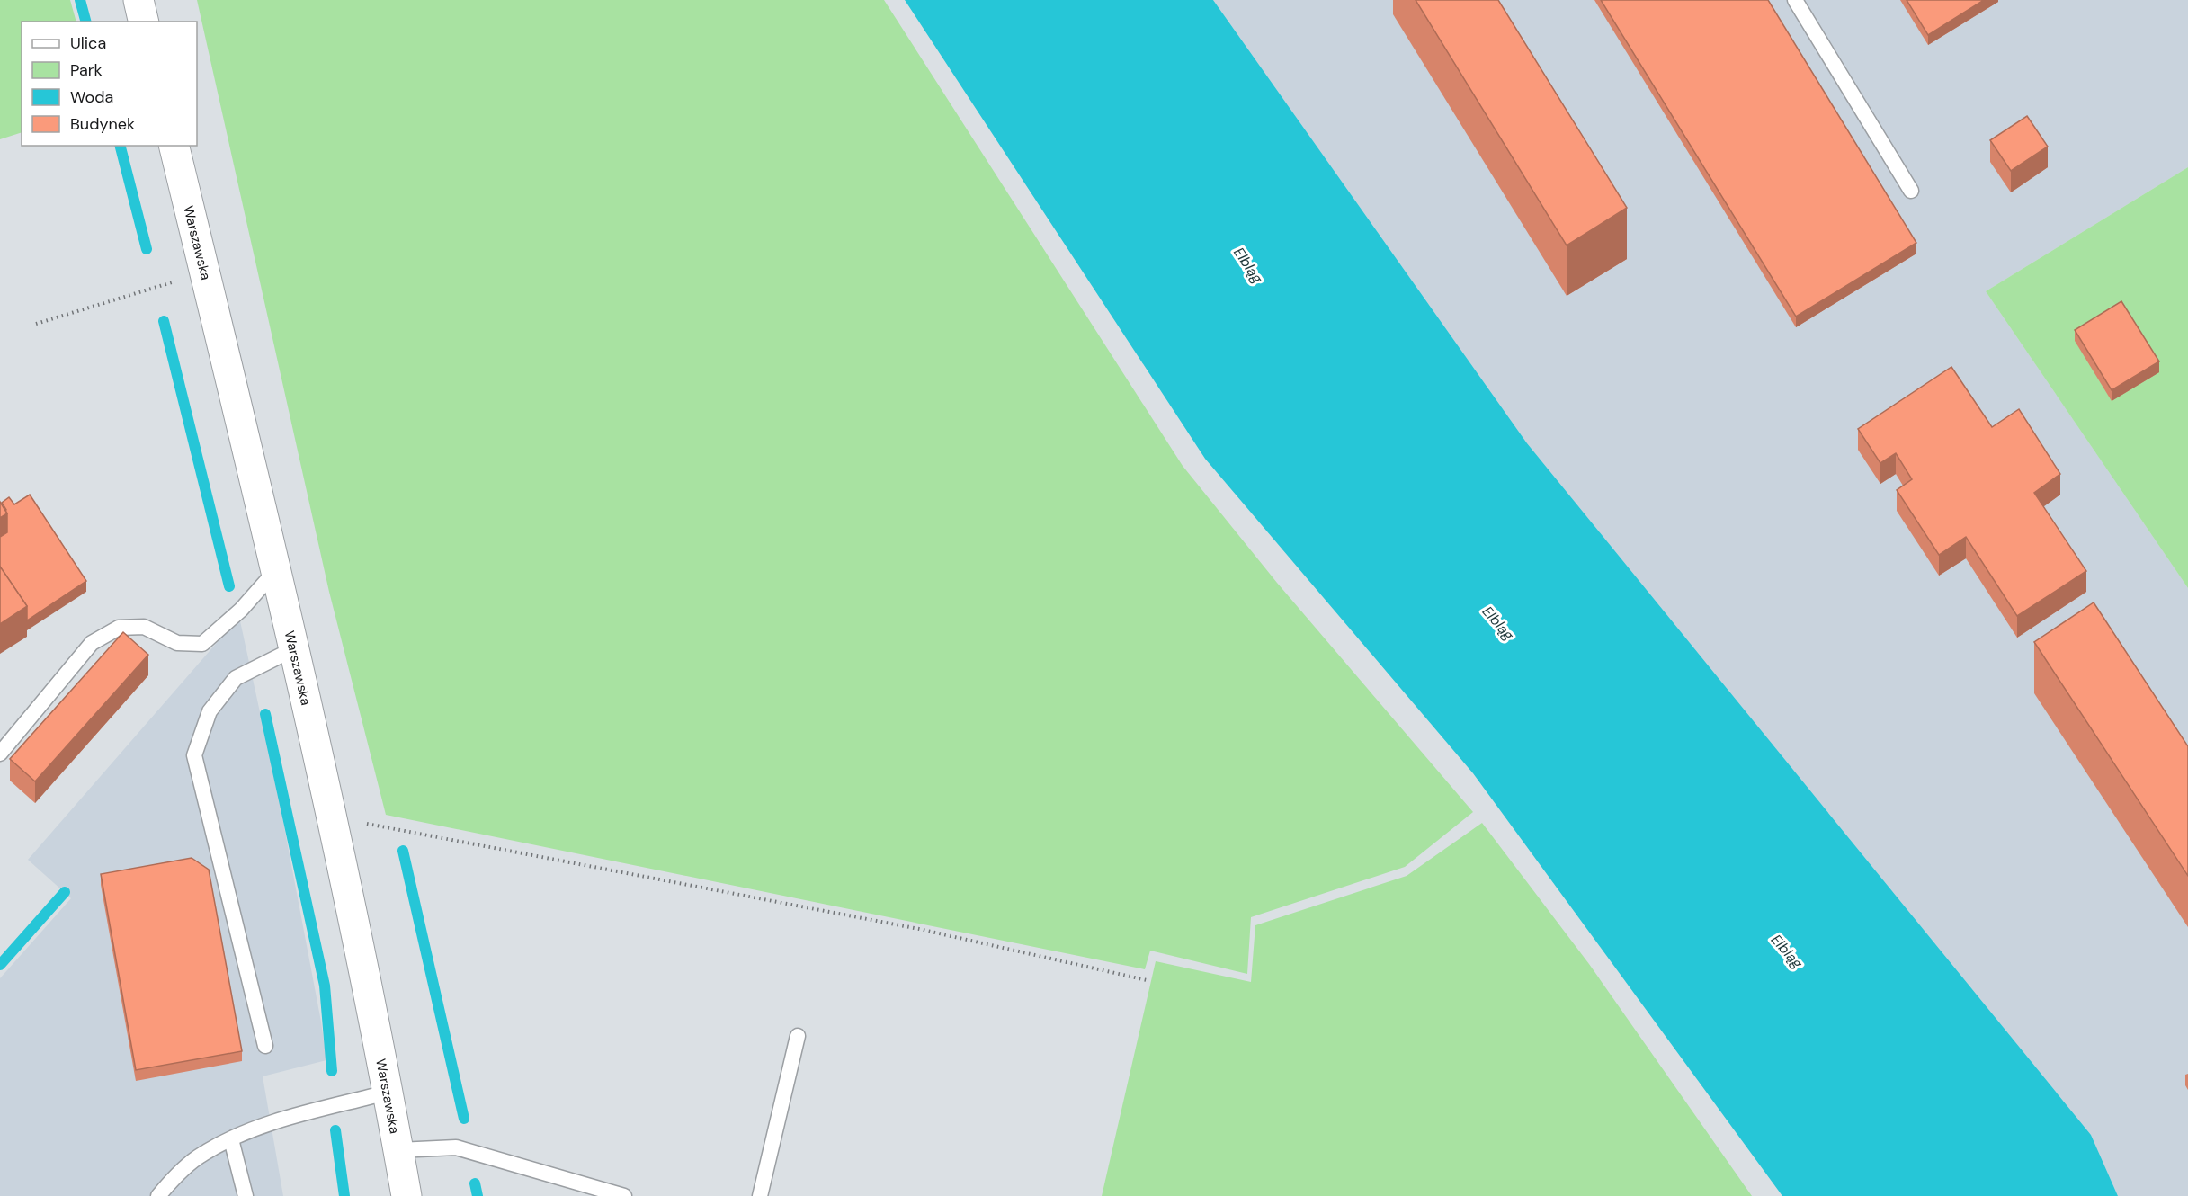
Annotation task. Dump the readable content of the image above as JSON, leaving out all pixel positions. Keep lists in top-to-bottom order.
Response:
{
  "streets": {
    "main road": ["Warszawska"]
  },
  "water": ["Elbląg"],
  "legend": [
    "Ulica",
    "Park",
    "Woda",
    "Budynek"
  ]
}
